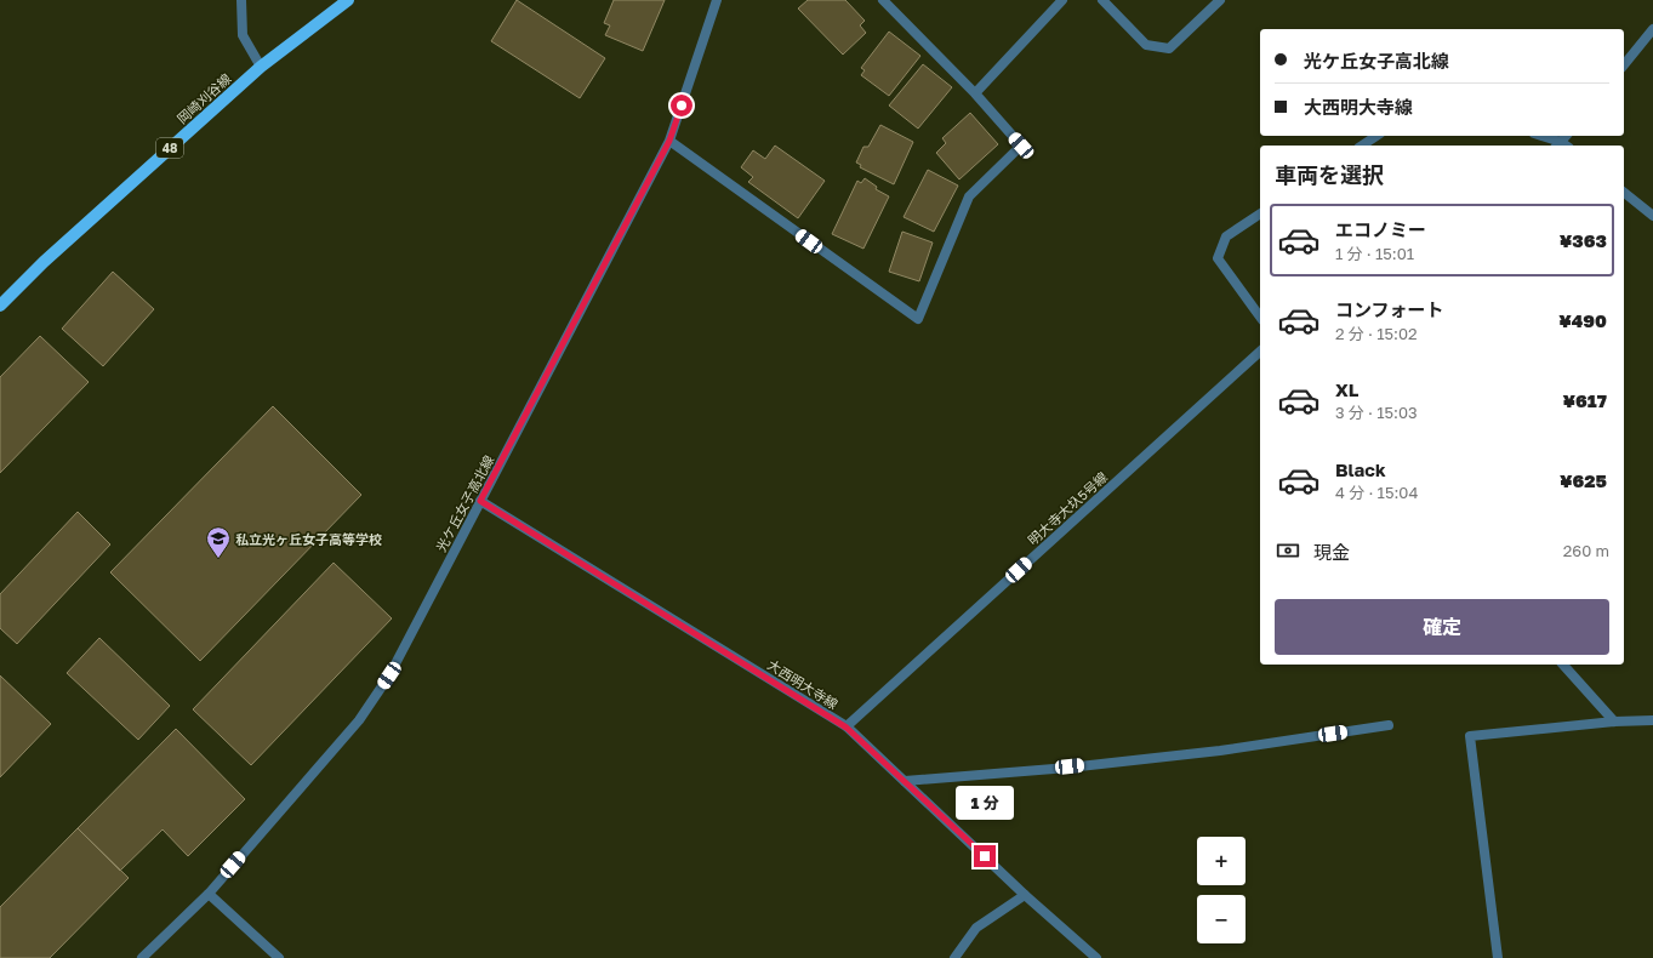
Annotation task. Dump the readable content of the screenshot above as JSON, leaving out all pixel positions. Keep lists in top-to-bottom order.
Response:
{
  "streets": {
    "main road": ["岡崎刈谷線", "48"],
    "street": ["光ケ丘女子高北線", "明大寺大圦5号線", "大西明大寺線"]
  },
  "crossings": [
    ["光ケ丘女子高北線", "大西明大寺線"],
    ["明大寺大圦5号線", "大西明大寺線"]
  ],
  "places": {
    "school or university": ["私立光ヶ丘女子高等学校"]
  },
  "page": {
    "banner": ["光ケ丘女子高北線", "大西明大寺線"],
    "heading": "車両を選択",
    "list": [
      {
        "name": "エコノミー",
        "note": "1 分 · 15:01",
        "value": "¥363"
      },
      {
        "name": "コンフォート",
        "note": "2 分 · 15:02",
        "value": "¥490"
      },
      {
        "name": "XL",
        "note": "3 分 · 15:03",
        "value": "¥617"
      },
      {
        "name": "Black",
        "note": "4 分 · 15:04",
        "value": "¥625"
      }
    ],
    "pay": ["現金", "260 m"],
    "buttons": "確定",
    "bubble": "1 分",
    "map_buttons": ["+", "−"]
  }
}
